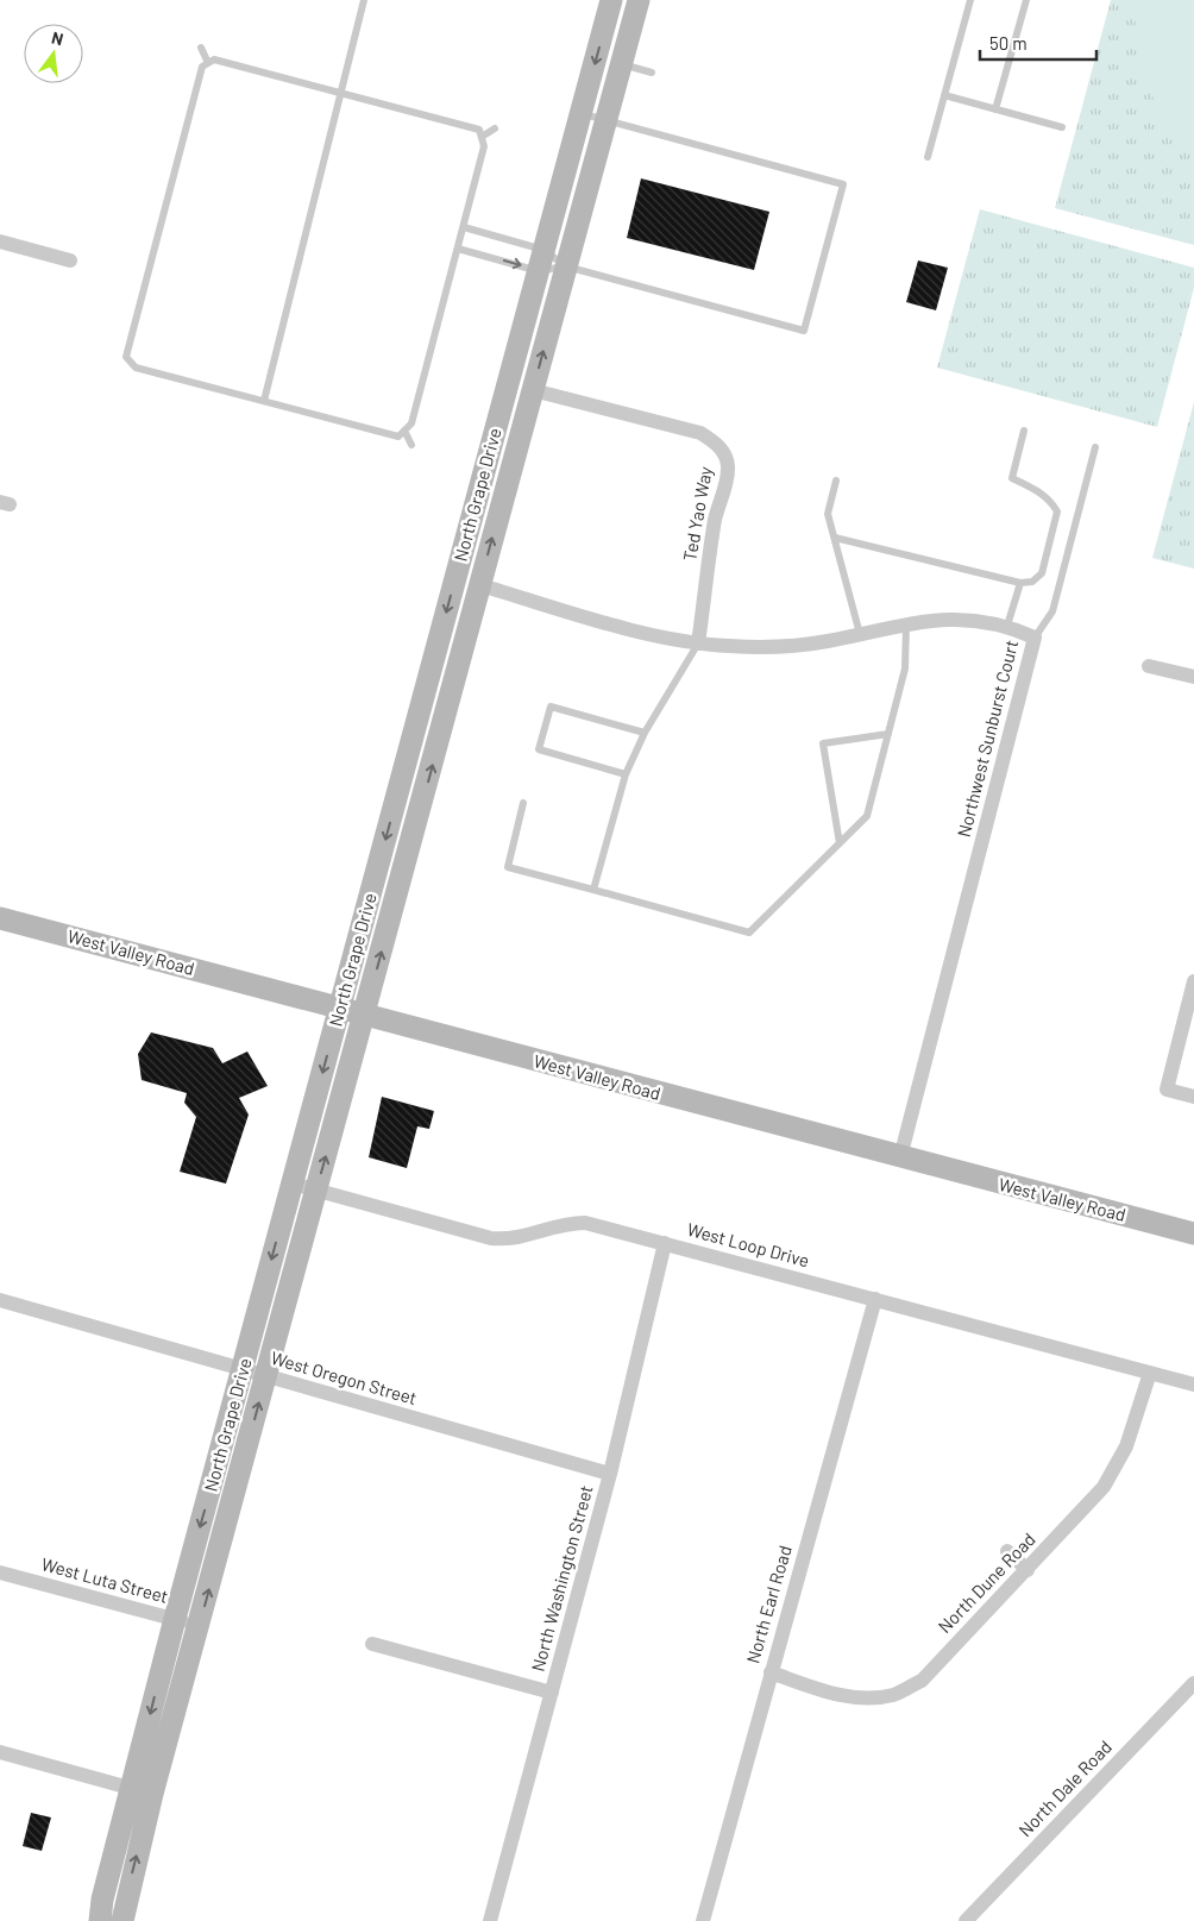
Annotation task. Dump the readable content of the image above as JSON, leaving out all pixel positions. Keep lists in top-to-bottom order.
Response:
{
  "streets": {
    "main road": ["North Grape Drive", "West Valley Road"],
    "street": [
      "Ted Yao Way",
      "Northwest Sunburst Court",
      "West Loop Drive",
      "West Oregon Street",
      "North Washington Street",
      "West Luta Street",
      "North Dune Road",
      "North Earl Road",
      "North Dale Road"
    ]
  },
  "crossings": [
    ["North Grape Drive", "Ted Yao Way"],
    ["North Grape Drive", "Northwest Sunburst Court"],
    ["North Grape Drive", "West Valley Road"],
    ["North Grape Drive", "West Loop Drive"],
    ["North Grape Drive", "West Oregon Street"],
    ["North Grape Drive", "West Luta Street"],
    ["Ted Yao Way", "Northwest Sunburst Court"],
    ["Northwest Sunburst Court", "West Valley Road"],
    ["West Loop Drive", "North Washington Street"],
    ["West Loop Drive", "North Dune Road"],
    ["West Loop Drive", "North Earl Road"],
    ["West Oregon Street", "North Washington Street"],
    ["North Dune Road", "North Earl Road"]
  ],
  "scale_bar": "50 m",
  "north": "top"
}
